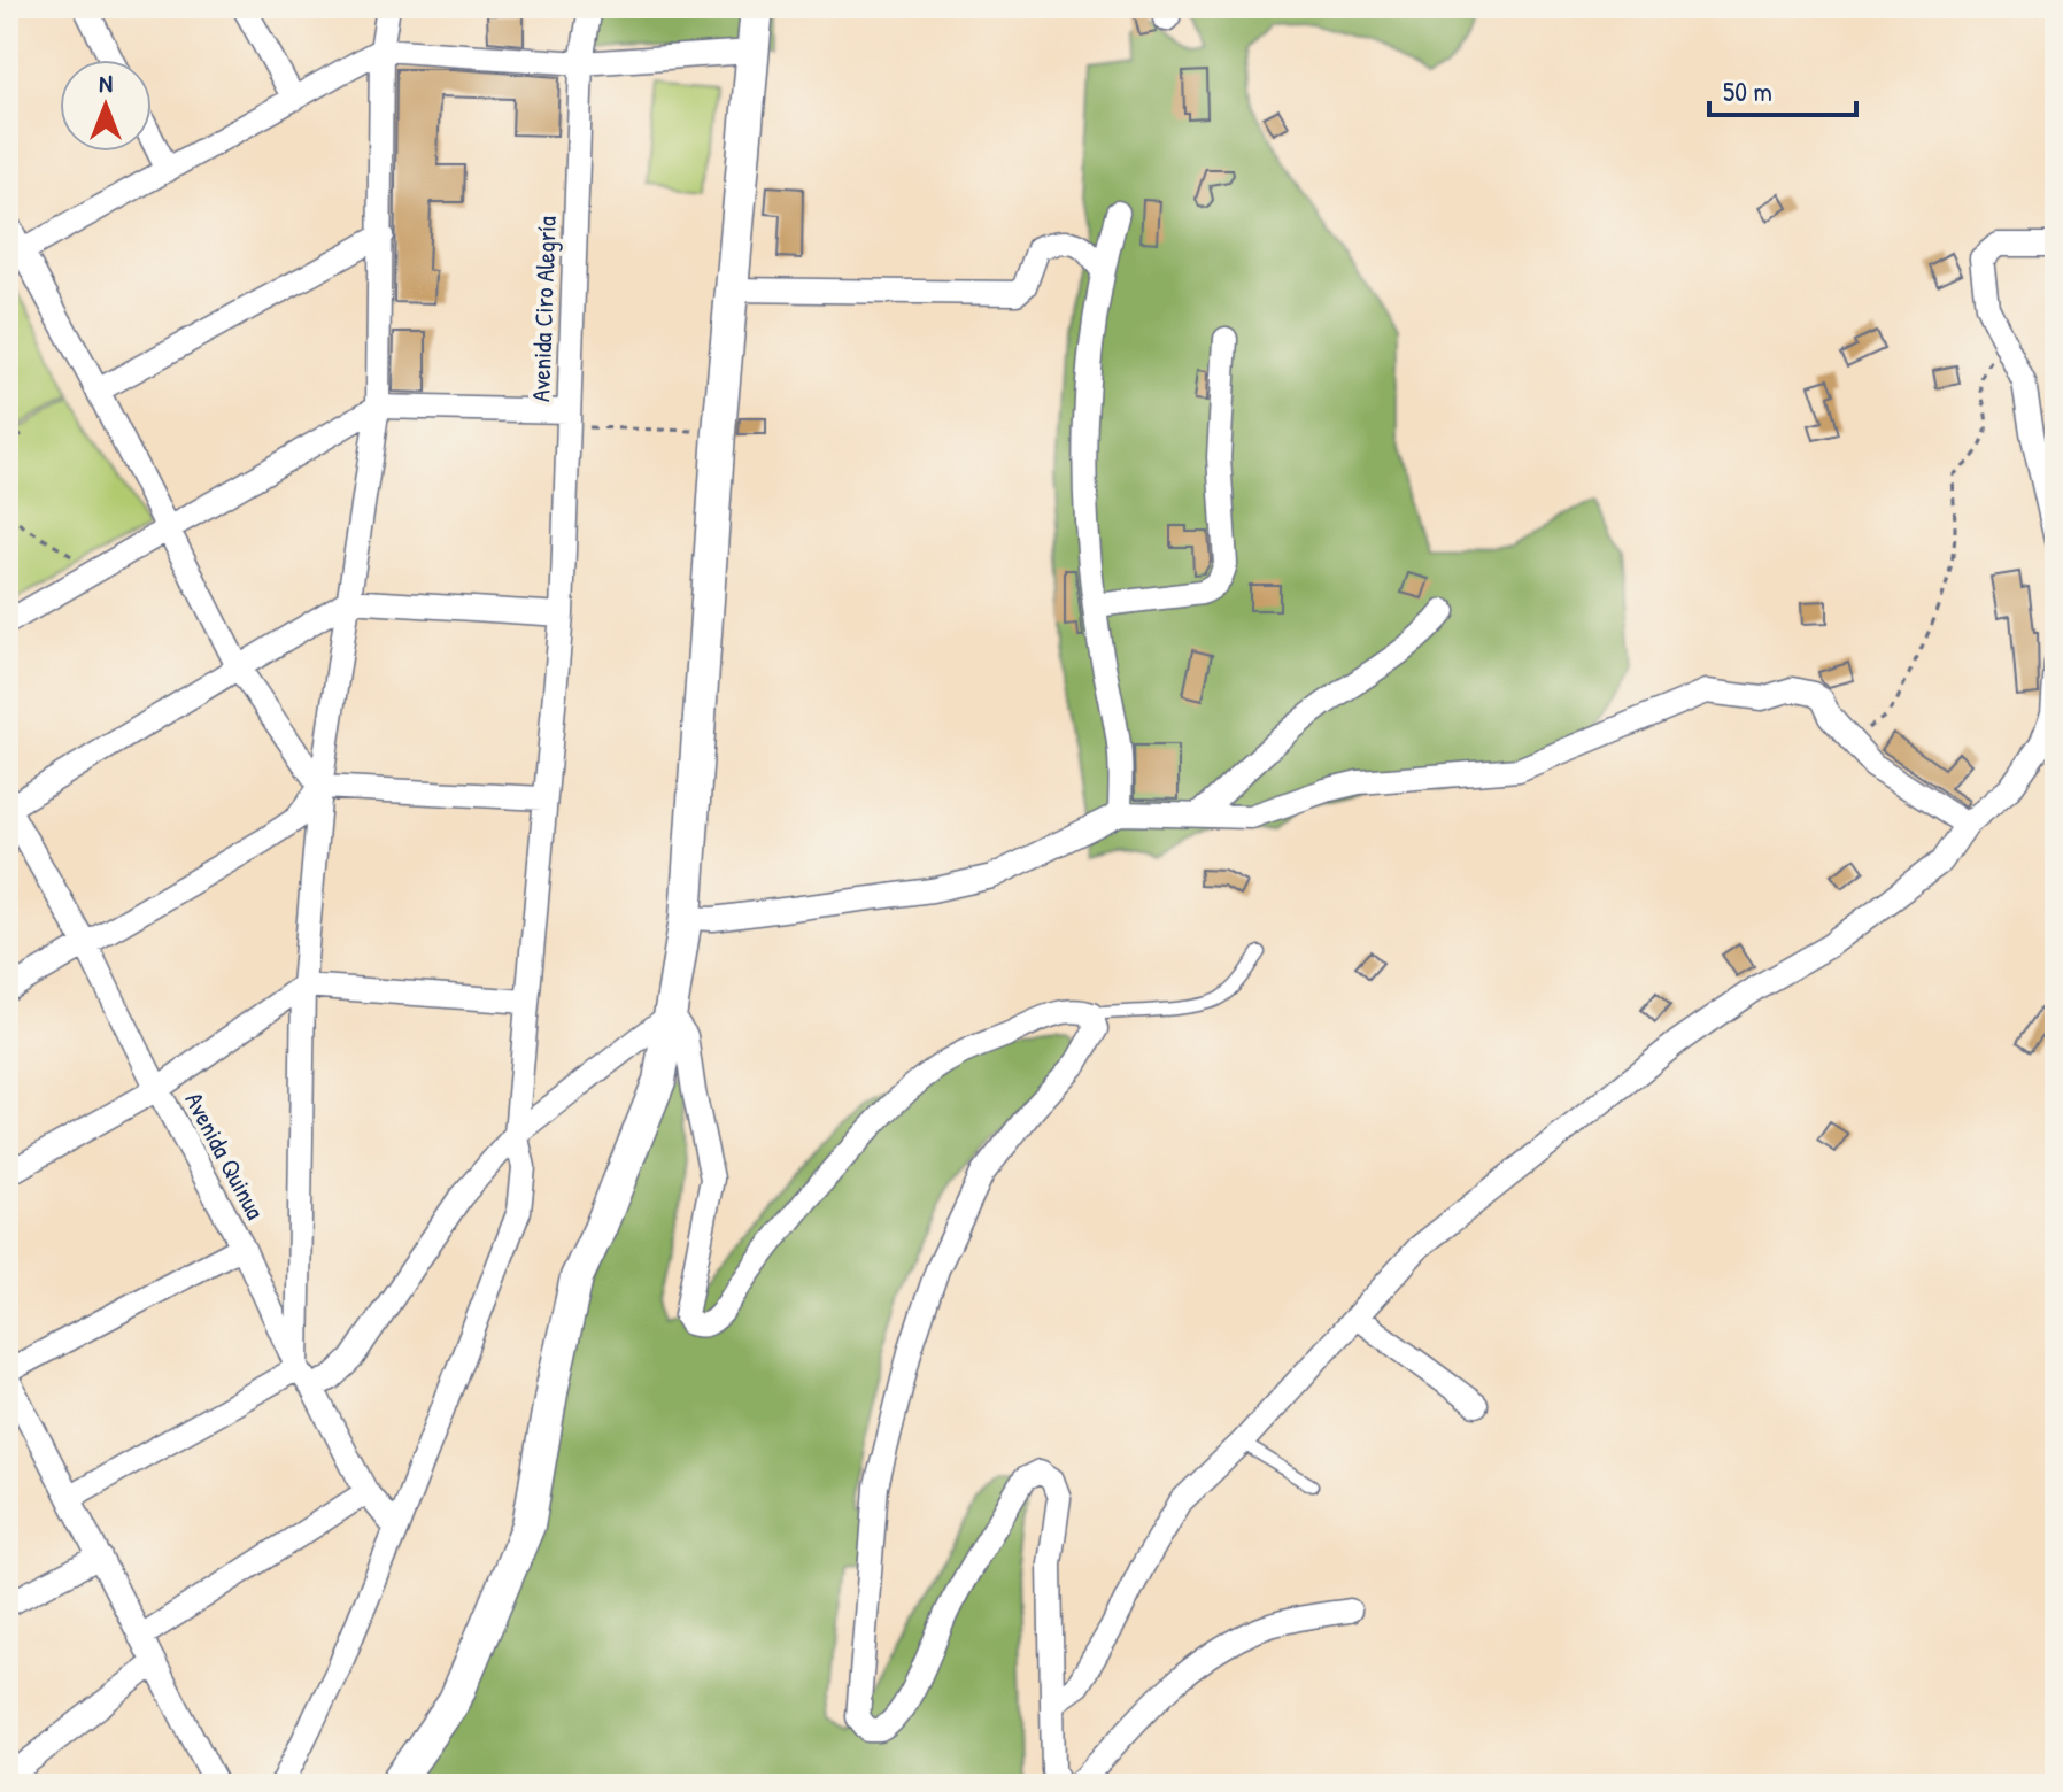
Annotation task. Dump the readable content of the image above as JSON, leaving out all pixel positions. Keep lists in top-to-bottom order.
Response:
{
  "streets": {
    "street": ["Avenida Ciro Alegría", "Avenida Quinua"]
  },
  "crossings": [
    ["Avenida Ciro Alegría", "Avenida Quinua"]
  ],
  "scale_bar": "50 m",
  "north": "top"
}
